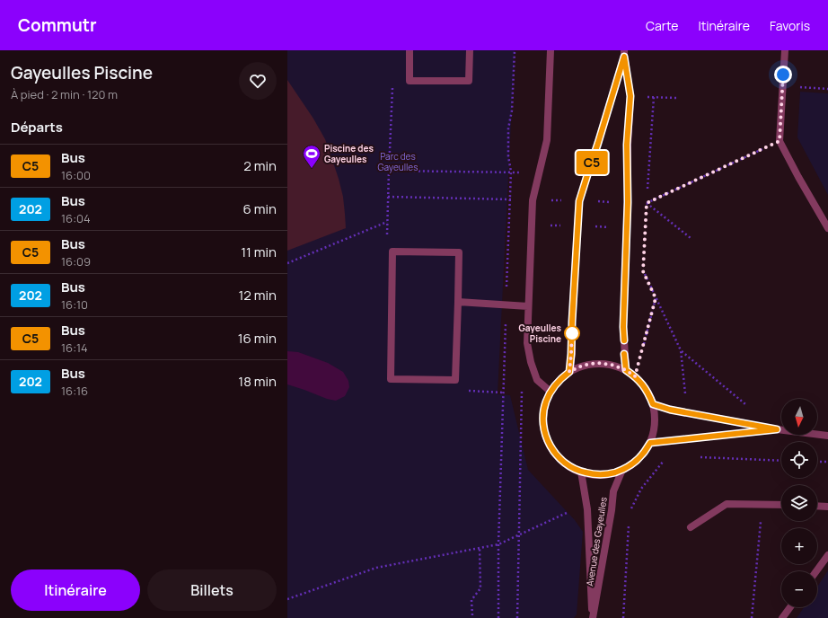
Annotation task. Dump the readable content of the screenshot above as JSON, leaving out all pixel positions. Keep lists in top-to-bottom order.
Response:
{
  "streets": {
    "street": ["Avenue des Gayeulles"]
  },
  "parks": ["Parc des Gayeulles"],
  "places": {
    "sports": ["Piscine des Gayeulles"],
    "other": ["Gayeulles Piscine"]
  },
  "lines": ["bus line C5"],
  "north": "bottom",
  "page": {
    "header": "Commutr",
    "nav": ["Carte", "Itinéraire", "Favoris"],
    "heading": [
      ["Gayeulles Piscine", "À pied · 2 min · 120 m"],
      "Départs"
    ],
    "on_map": "C5",
    "list": [
      {
        "mark": "C5",
        "name": "Bus",
        "note": "16:00",
        "value": "2 min"
      },
      {
        "mark": "202",
        "name": "Bus",
        "note": "16:04",
        "value": "6 min"
      },
      {
        "mark": "C5",
        "name": "Bus",
        "note": "16:09",
        "value": "11 min"
      },
      {
        "mark": "202",
        "name": "Bus",
        "note": "16:10",
        "value": "12 min"
      },
      {
        "mark": "C5",
        "name": "Bus",
        "note": "16:14",
        "value": "16 min"
      },
      {
        "mark": "202",
        "name": "Bus",
        "note": "16:16",
        "value": "18 min"
      }
    ],
    "map_buttons": ["+", "−"],
    "buttons": ["Itinéraire", "Billets"]
  }
}
